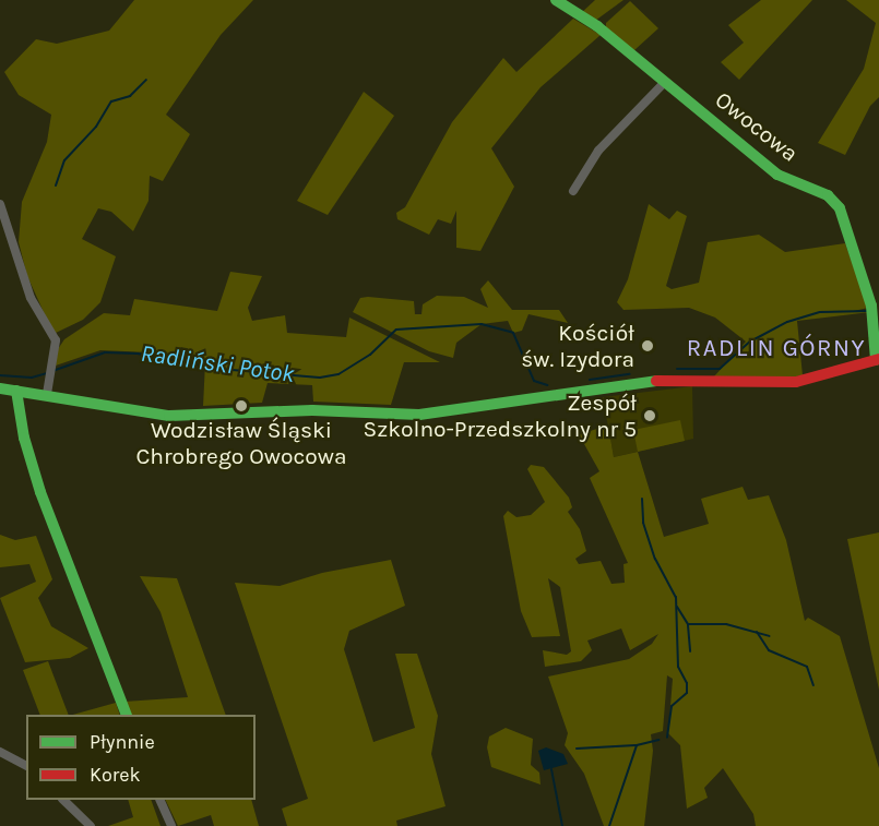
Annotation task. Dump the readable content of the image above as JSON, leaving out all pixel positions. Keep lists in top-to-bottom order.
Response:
{
  "streets": {
    "street": ["Owocowa"]
  },
  "districts": ["RADLIN GÓRNY"],
  "water": ["Radliński Potok"],
  "places": ["Kościół św. Izydora", "Wodzisław Śląski Chrobrego Owocowa", "Zespół Szkolno-Przedszkolny nr 5"],
  "legend": ["Płynnie", "Korek"]
}
